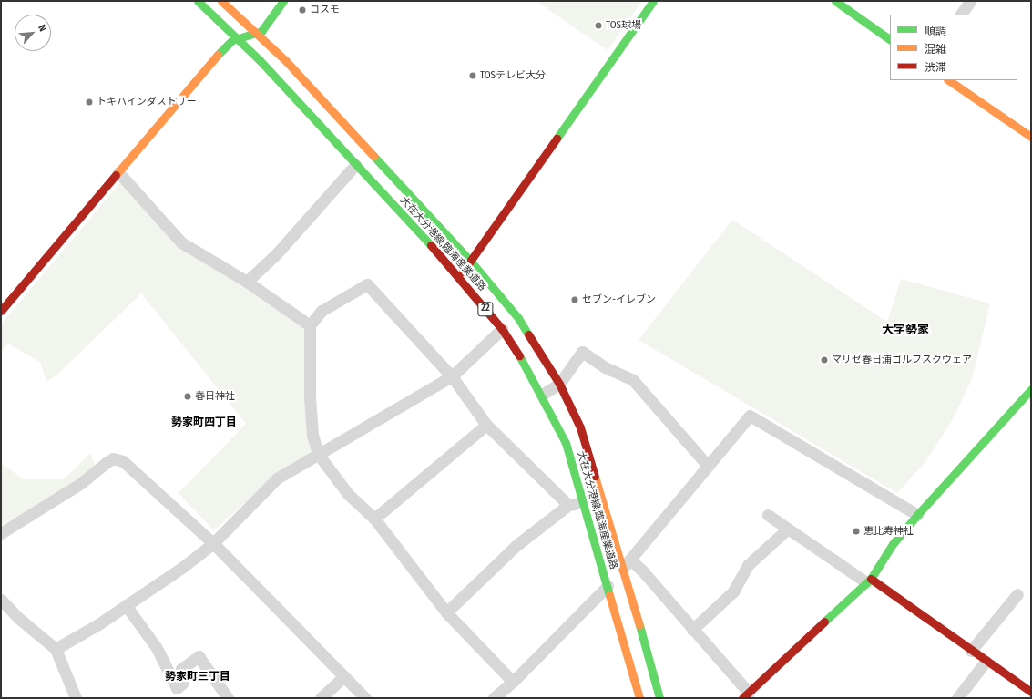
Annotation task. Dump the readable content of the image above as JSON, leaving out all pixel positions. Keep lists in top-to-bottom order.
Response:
{
  "streets": {
    "main road": ["大在大分港線;臨海産業道路", "22"]
  },
  "districts": ["大字勢家", "勢家町四丁目", "勢家町三丁目"],
  "places": [
    "コスモ",
    "TOS球場",
    "TOSテレビ大分",
    "トキハインダストリー",
    "セブン-イレブン",
    "マリゼ春日浦ゴルフスクウェア",
    "春日神社",
    "恵比寿神社"
  ],
  "legend": ["順調", "混雑", "渋滞"],
  "north": "top right"
}
